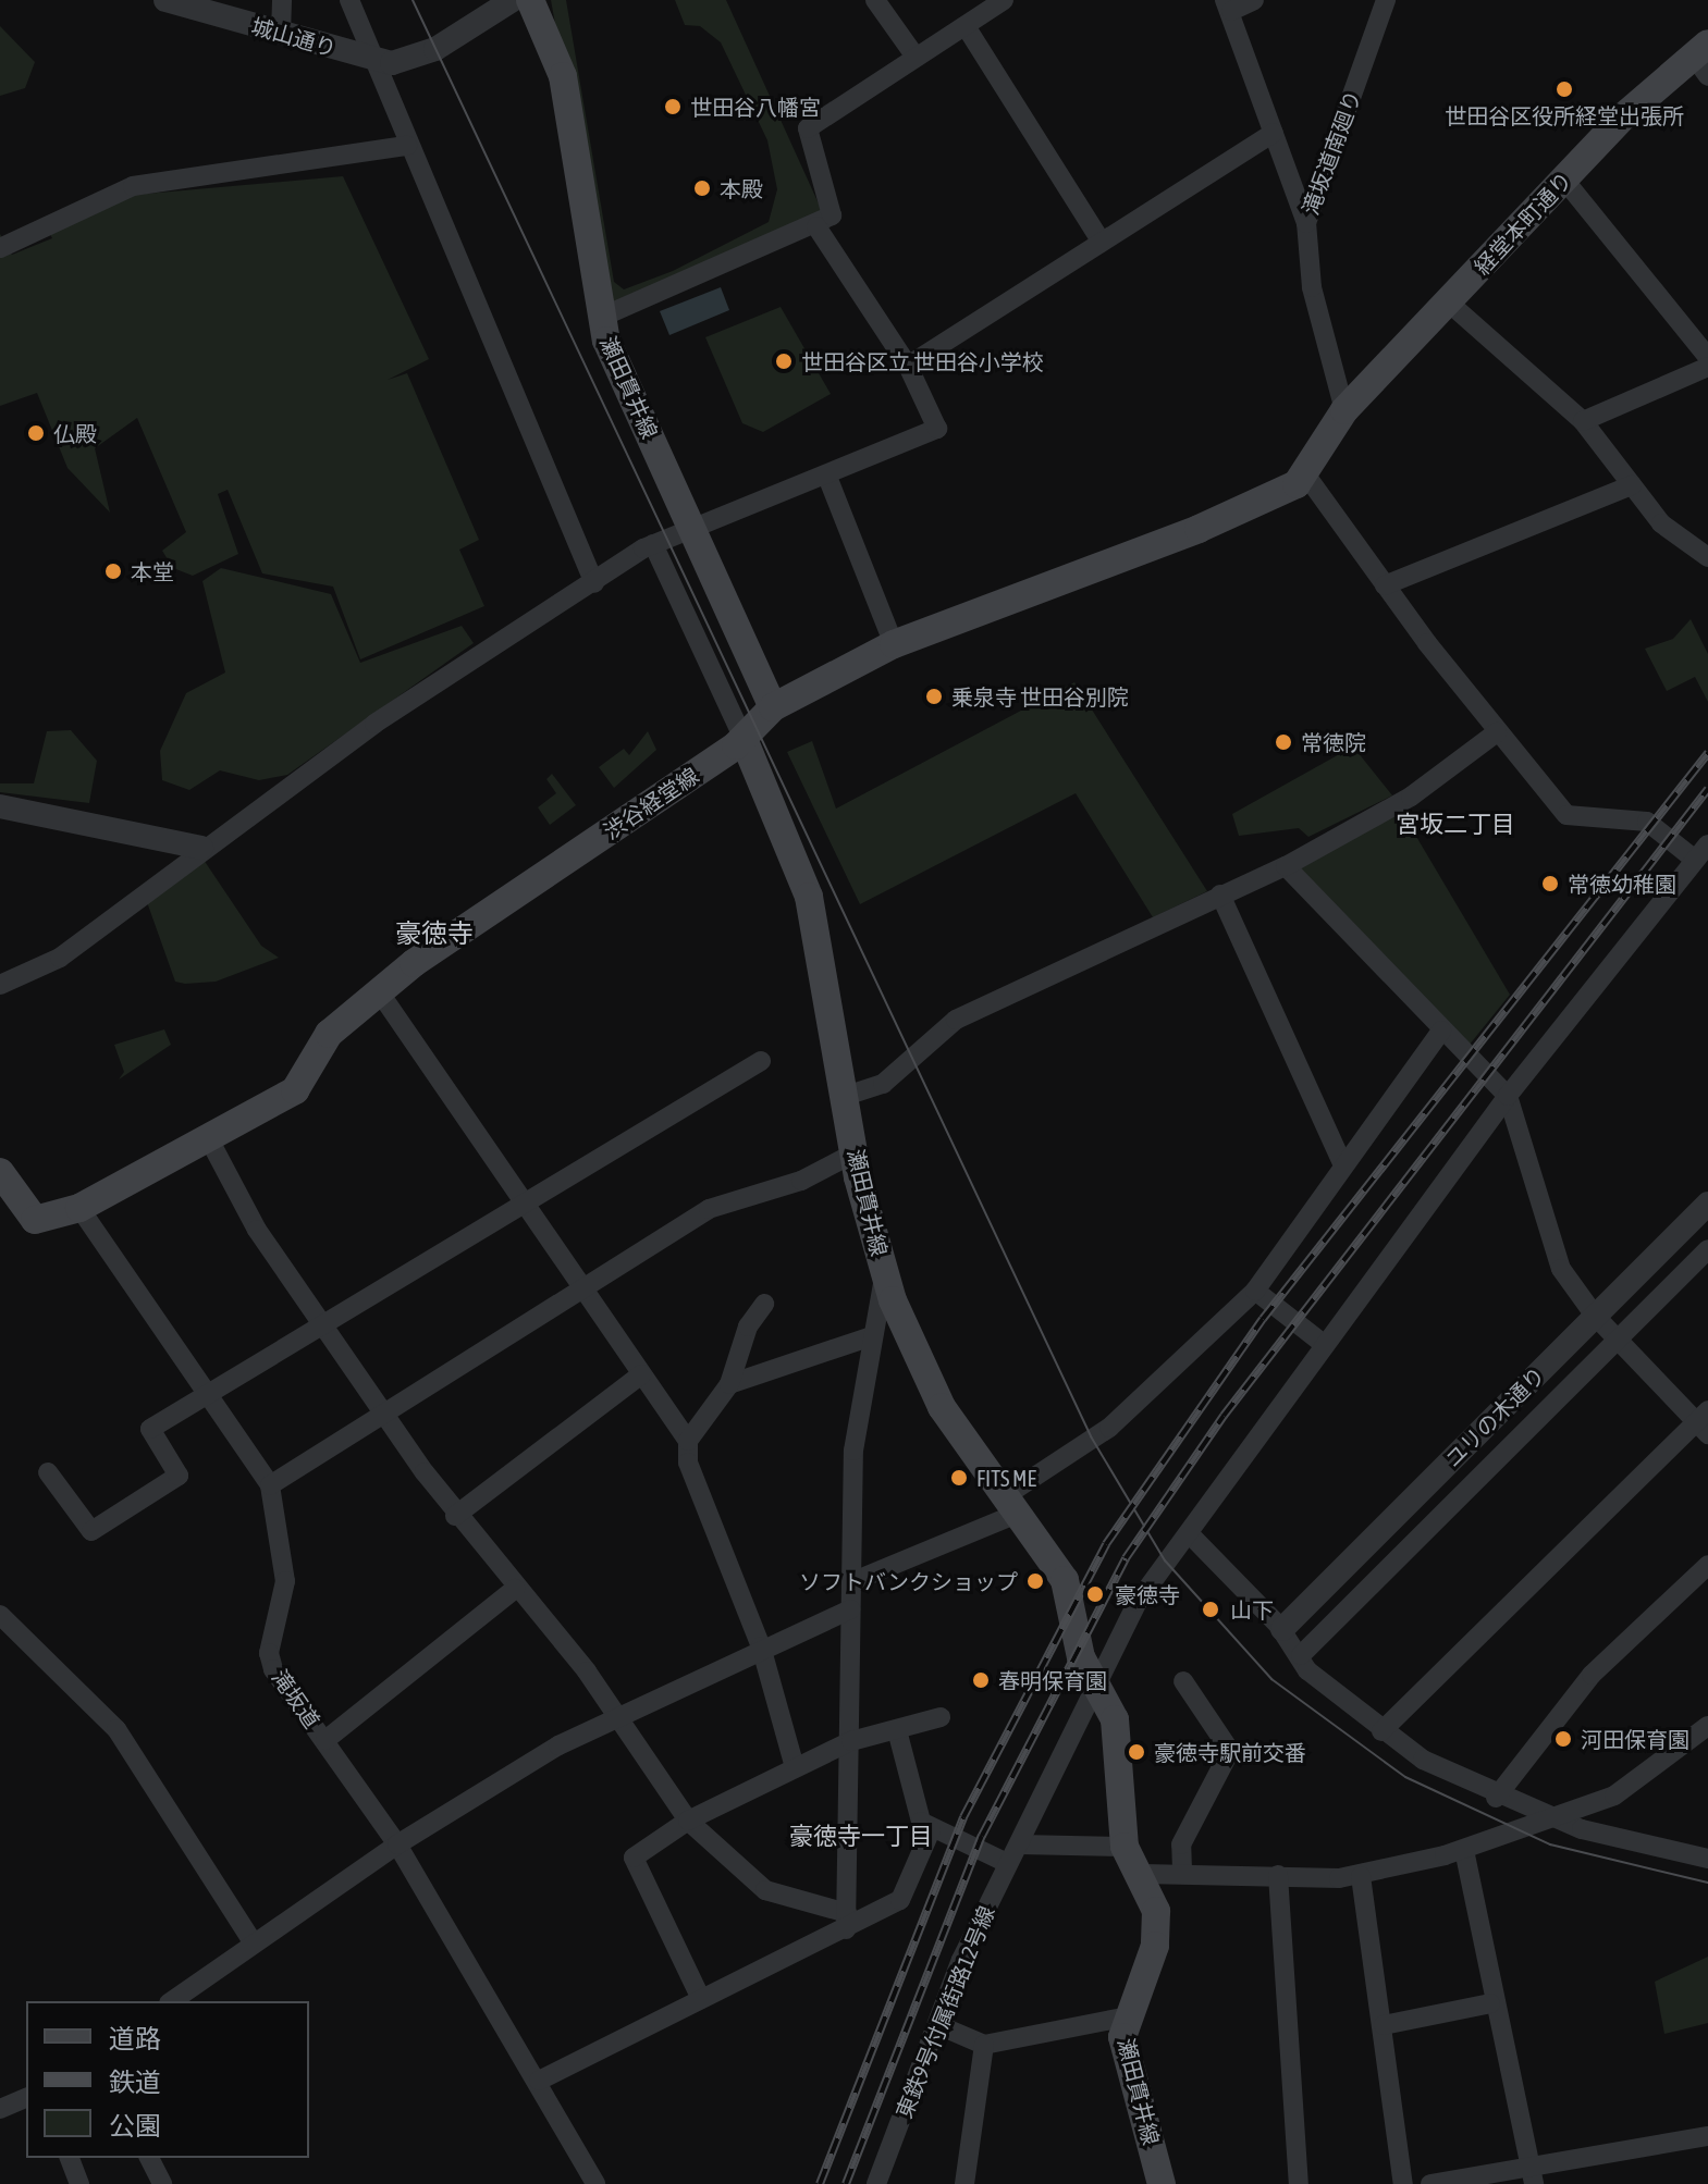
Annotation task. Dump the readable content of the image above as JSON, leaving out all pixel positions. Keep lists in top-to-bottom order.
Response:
{
  "streets": {
    "main road": ["経堂本町通り", "瀬田貫井線", "渋谷経堂線"],
    "street": [
      "城山通り",
      "滝坂道南廻り",
      "ユリの木通り",
      "滝坂道",
      "東鉄9号付属街路12号線"
    ]
  },
  "crossings": [
    ["滝坂道南廻り", "経堂本町通り"],
    ["瀬田貫井線", "渋谷経堂線"],
    ["瀬田貫井線", "東鉄9号付属街路12号線"],
    ["渋谷経堂線", "滝坂道"]
  ],
  "districts": ["宮坂二丁目", "豪徳寺", "豪徳寺一丁目"],
  "places": [
    "世田谷区役所経堂出張所",
    "世田谷八幡宮",
    "本殿",
    "世田谷区立 世田谷小学校",
    "仏殿",
    "本堂",
    "乗泉寺 世田谷別院",
    "常徳院",
    "常徳幼稚園",
    "FITS ME",
    "ソフトバンクショップ",
    "豪徳寺",
    "山下",
    "春明保育園",
    "河田保育園",
    "豪徳寺駅前交番"
  ],
  "legend": ["道路", "鉄道", "公園"]
}
